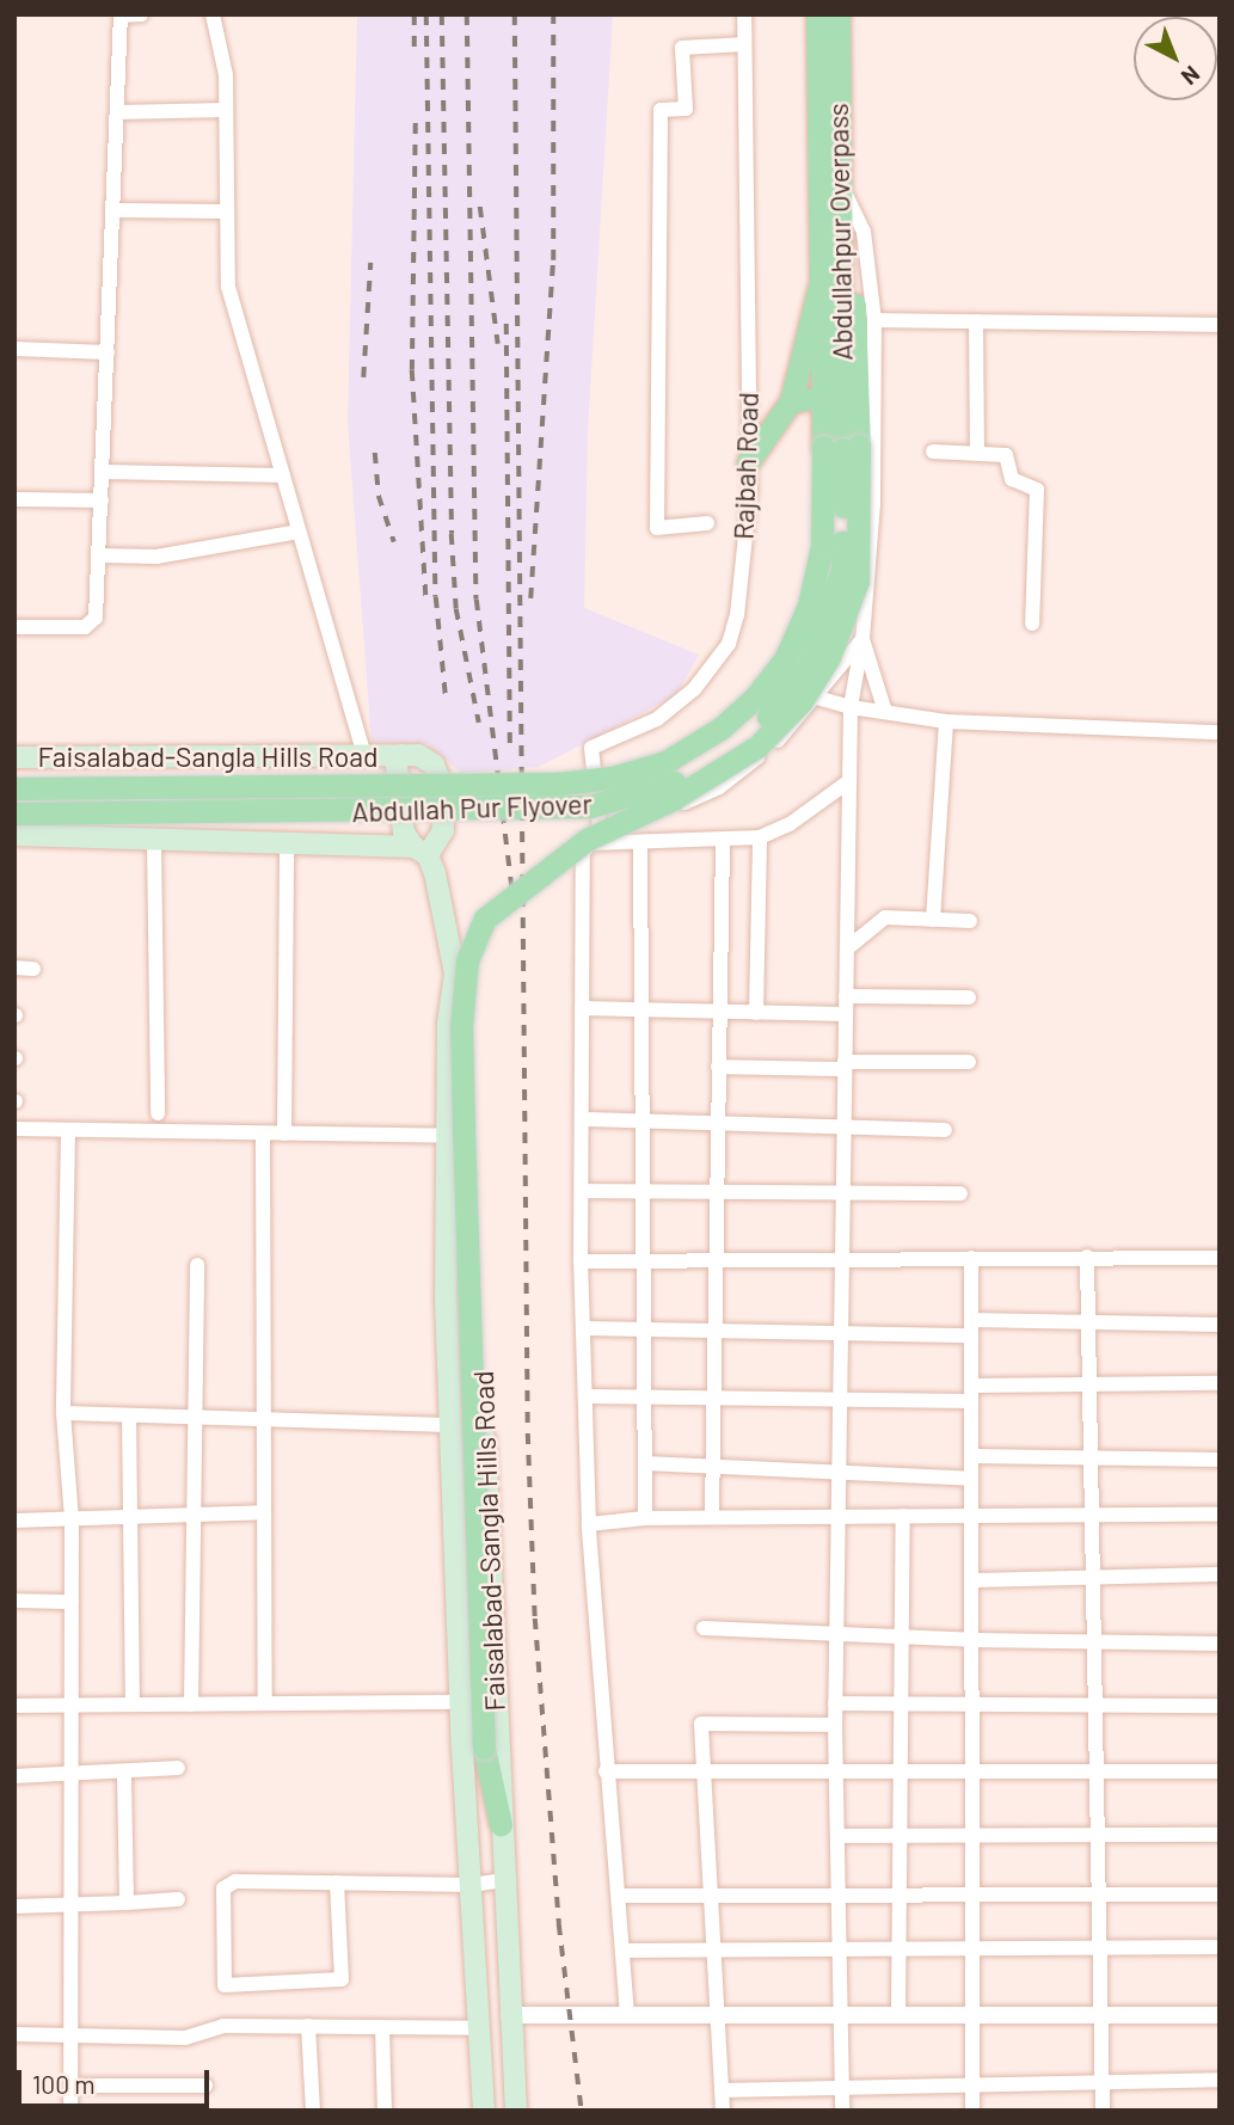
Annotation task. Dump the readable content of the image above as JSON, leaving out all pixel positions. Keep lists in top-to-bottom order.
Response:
{
  "streets": {
    "main road": ["Abdullahpur Overpass", "Faisalabad-Sangla Hills Road", "Abdullah Pur Flyover"],
    "street": ["Rajbah Road"]
  },
  "crossings": [
    ["Abdullahpur Overpass", "Abdullah Pur Flyover"]
  ],
  "scale_bar": "100 m",
  "north": "bottom right"
}
